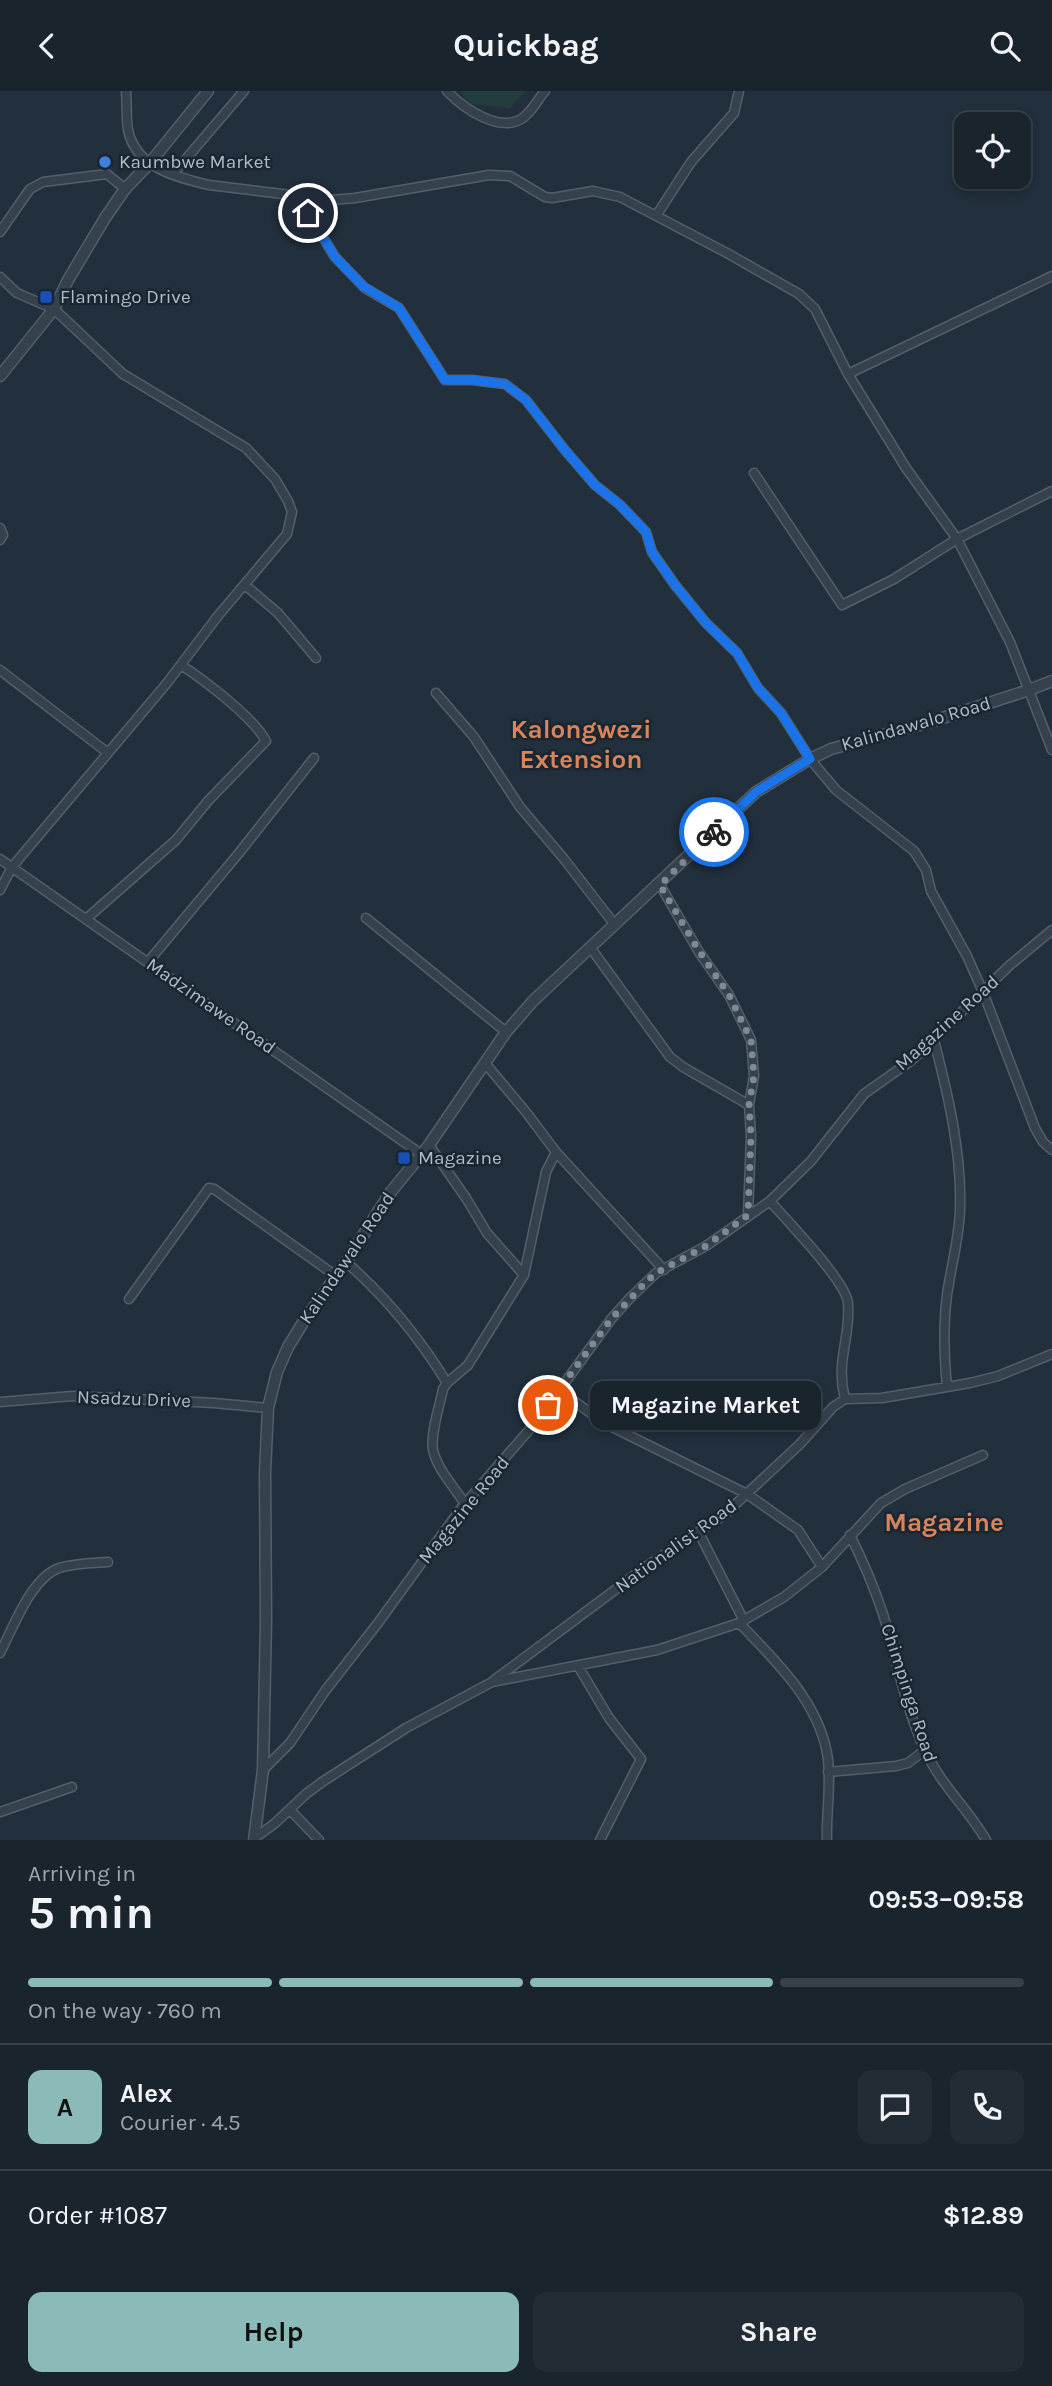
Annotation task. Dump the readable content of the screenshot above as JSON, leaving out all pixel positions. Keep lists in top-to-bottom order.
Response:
{
  "streets": {
    "street": [
      "Kalindawalo Road",
      "Madzimawe Road",
      "Magazine Road",
      "Nsadzu Drive",
      "Nationalist Road",
      "Chimpinga Road"
    ]
  },
  "crossings": [
    ["Kalindawalo Road", "Madzimawe Road"],
    ["Kalindawalo Road", "Magazine Road"],
    ["Kalindawalo Road", "Nsadzu Drive"]
  ],
  "districts": ["Kalongwezi Extension", "Magazine"],
  "places": {
    "other": ["Kaumbwe Market", "Magazine Market"],
    "transit": ["Flamingo Drive", "Magazine"]
  },
  "page": {
    "header": "Quickbag",
    "bubble": "Magazine Market",
    "heading": ["5 min", "Arriving in", "09:53–09:58"],
    "panel": [
      "Alex",
      "Courier · 4.5",
      "Order #1087",
      "$12.89"
    ],
    "bar": "On the way · 760 m",
    "round": "A",
    "buttons": ["Help", "Share"]
  }
}
